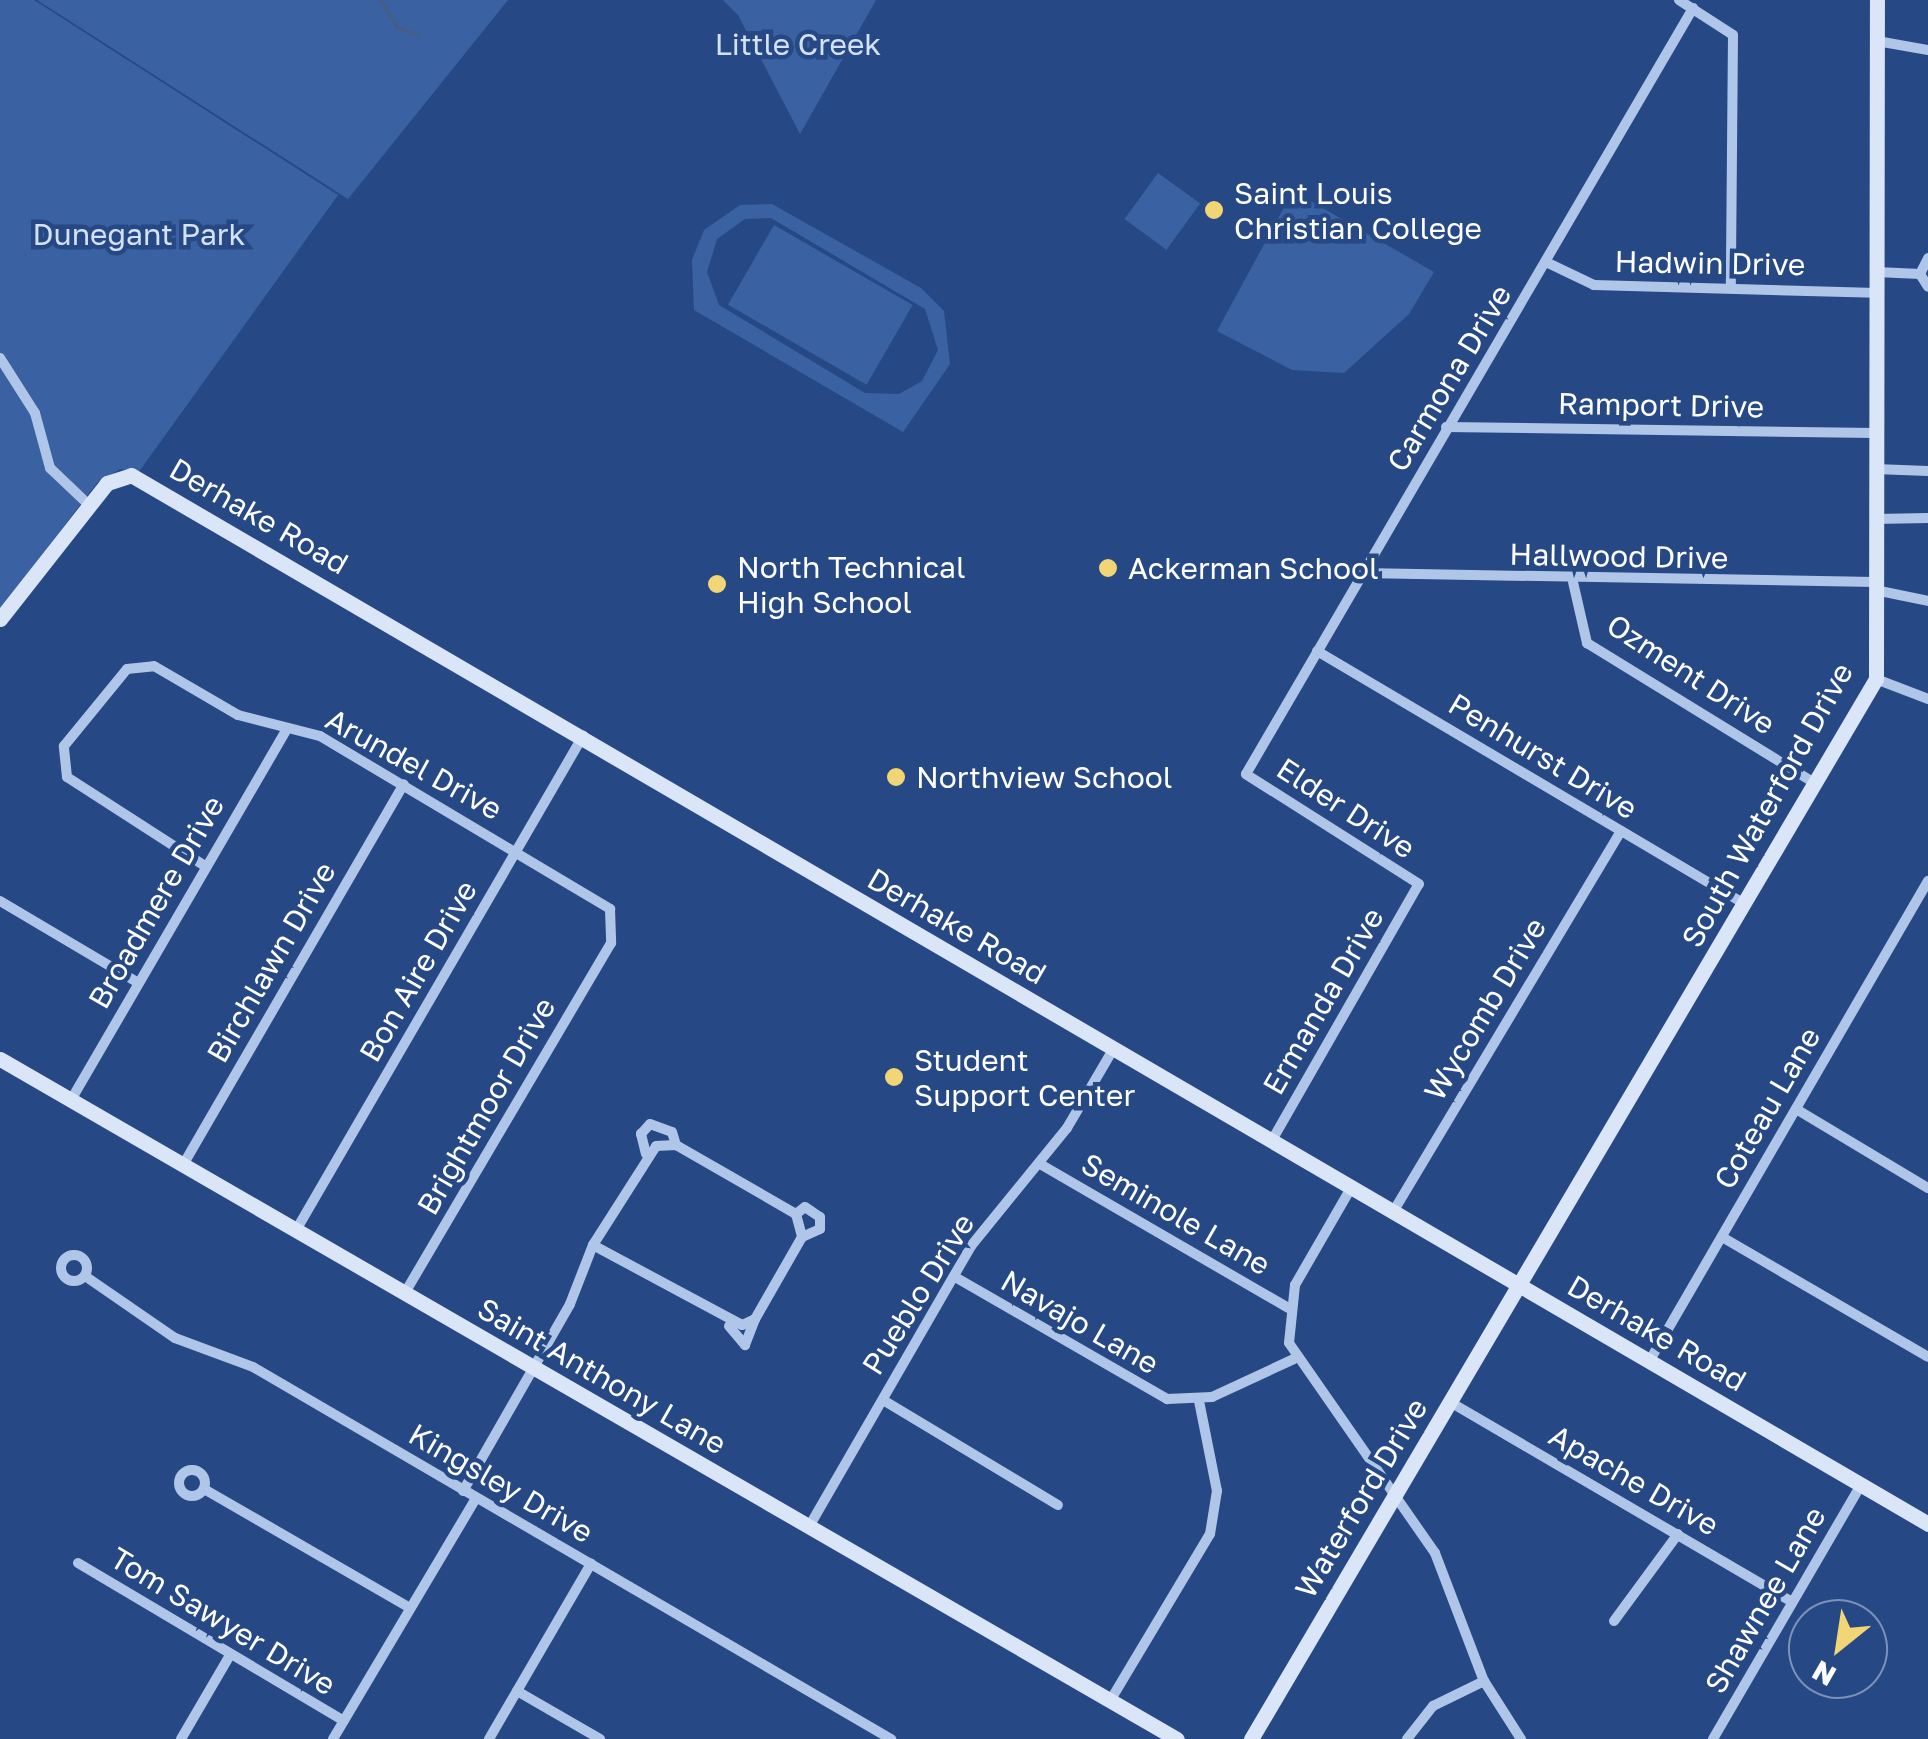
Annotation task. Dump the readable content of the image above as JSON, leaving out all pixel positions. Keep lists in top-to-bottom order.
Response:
{
  "streets": {
    "street": [
      "Hadwin Drive",
      "Carmona Drive",
      "Ramport Drive",
      "Derhake Road",
      "Hallwood Drive",
      "Ozment Drive",
      "Penhurst Drive",
      "Arundel Drive",
      "South Waterford Drive",
      "Elder Drive",
      "Broadmere Drive",
      "Birchlawn Drive",
      "Bon Aire Drive",
      "Ermanda Drive",
      "Wycomb Drive",
      "Brightmoor Drive",
      "Coteau Lane",
      "Seminole Lane",
      "Pueblo Drive",
      "Navajo Lane",
      "Saint Anthony Lane",
      "Apache Drive",
      "Kingsley Drive",
      "Waterford Drive",
      "Shawnee Lane",
      "Tom Sawyer Drive"
    ]
  },
  "crossings": [
    ["Hadwin Drive", "Carmona Drive"],
    ["Hadwin Drive", "South Waterford Drive"],
    ["Carmona Drive", "Ramport Drive"],
    ["Carmona Drive", "Hallwood Drive"],
    ["Carmona Drive", "Penhurst Drive"],
    ["Carmona Drive", "Elder Drive"],
    ["Ramport Drive", "South Waterford Drive"],
    ["Derhake Road", "South Waterford Drive"],
    ["Derhake Road", "Bon Aire Drive"],
    ["Derhake Road", "Ermanda Drive"],
    ["Derhake Road", "Wycomb Drive"],
    ["Derhake Road", "Coteau Lane"],
    ["Derhake Road", "Pueblo Drive"],
    ["Derhake Road", "Waterford Drive"],
    ["Derhake Road", "Shawnee Lane"],
    ["Hallwood Drive", "Ozment Drive"],
    ["Hallwood Drive", "South Waterford Drive"],
    ["Ozment Drive", "South Waterford Drive"],
    ["Penhurst Drive", "South Waterford Drive"],
    ["Penhurst Drive", "Wycomb Drive"],
    ["Arundel Drive", "Broadmere Drive"],
    ["Arundel Drive", "Birchlawn Drive"],
    ["Arundel Drive", "Bon Aire Drive"],
    ["Arundel Drive", "Brightmoor Drive"],
    ["South Waterford Drive", "Waterford Drive"],
    ["Elder Drive", "Ermanda Drive"],
    ["Broadmere Drive", "Saint Anthony Lane"],
    ["Birchlawn Drive", "Saint Anthony Lane"],
    ["Bon Aire Drive", "Saint Anthony Lane"],
    ["Brightmoor Drive", "Saint Anthony Lane"],
    ["Seminole Lane", "Pueblo Drive"],
    ["Pueblo Drive", "Navajo Lane"],
    ["Pueblo Drive", "Saint Anthony Lane"],
    ["Apache Drive", "Waterford Drive"]
  ],
  "parks": ["Little Creek", "Dunegant Park"],
  "places": [
    "Saint Louis Christian College",
    "Ackerman School",
    "North Technical High School",
    "Northview School",
    "Student Support Center"
  ],
  "north": "bottom left"
}
